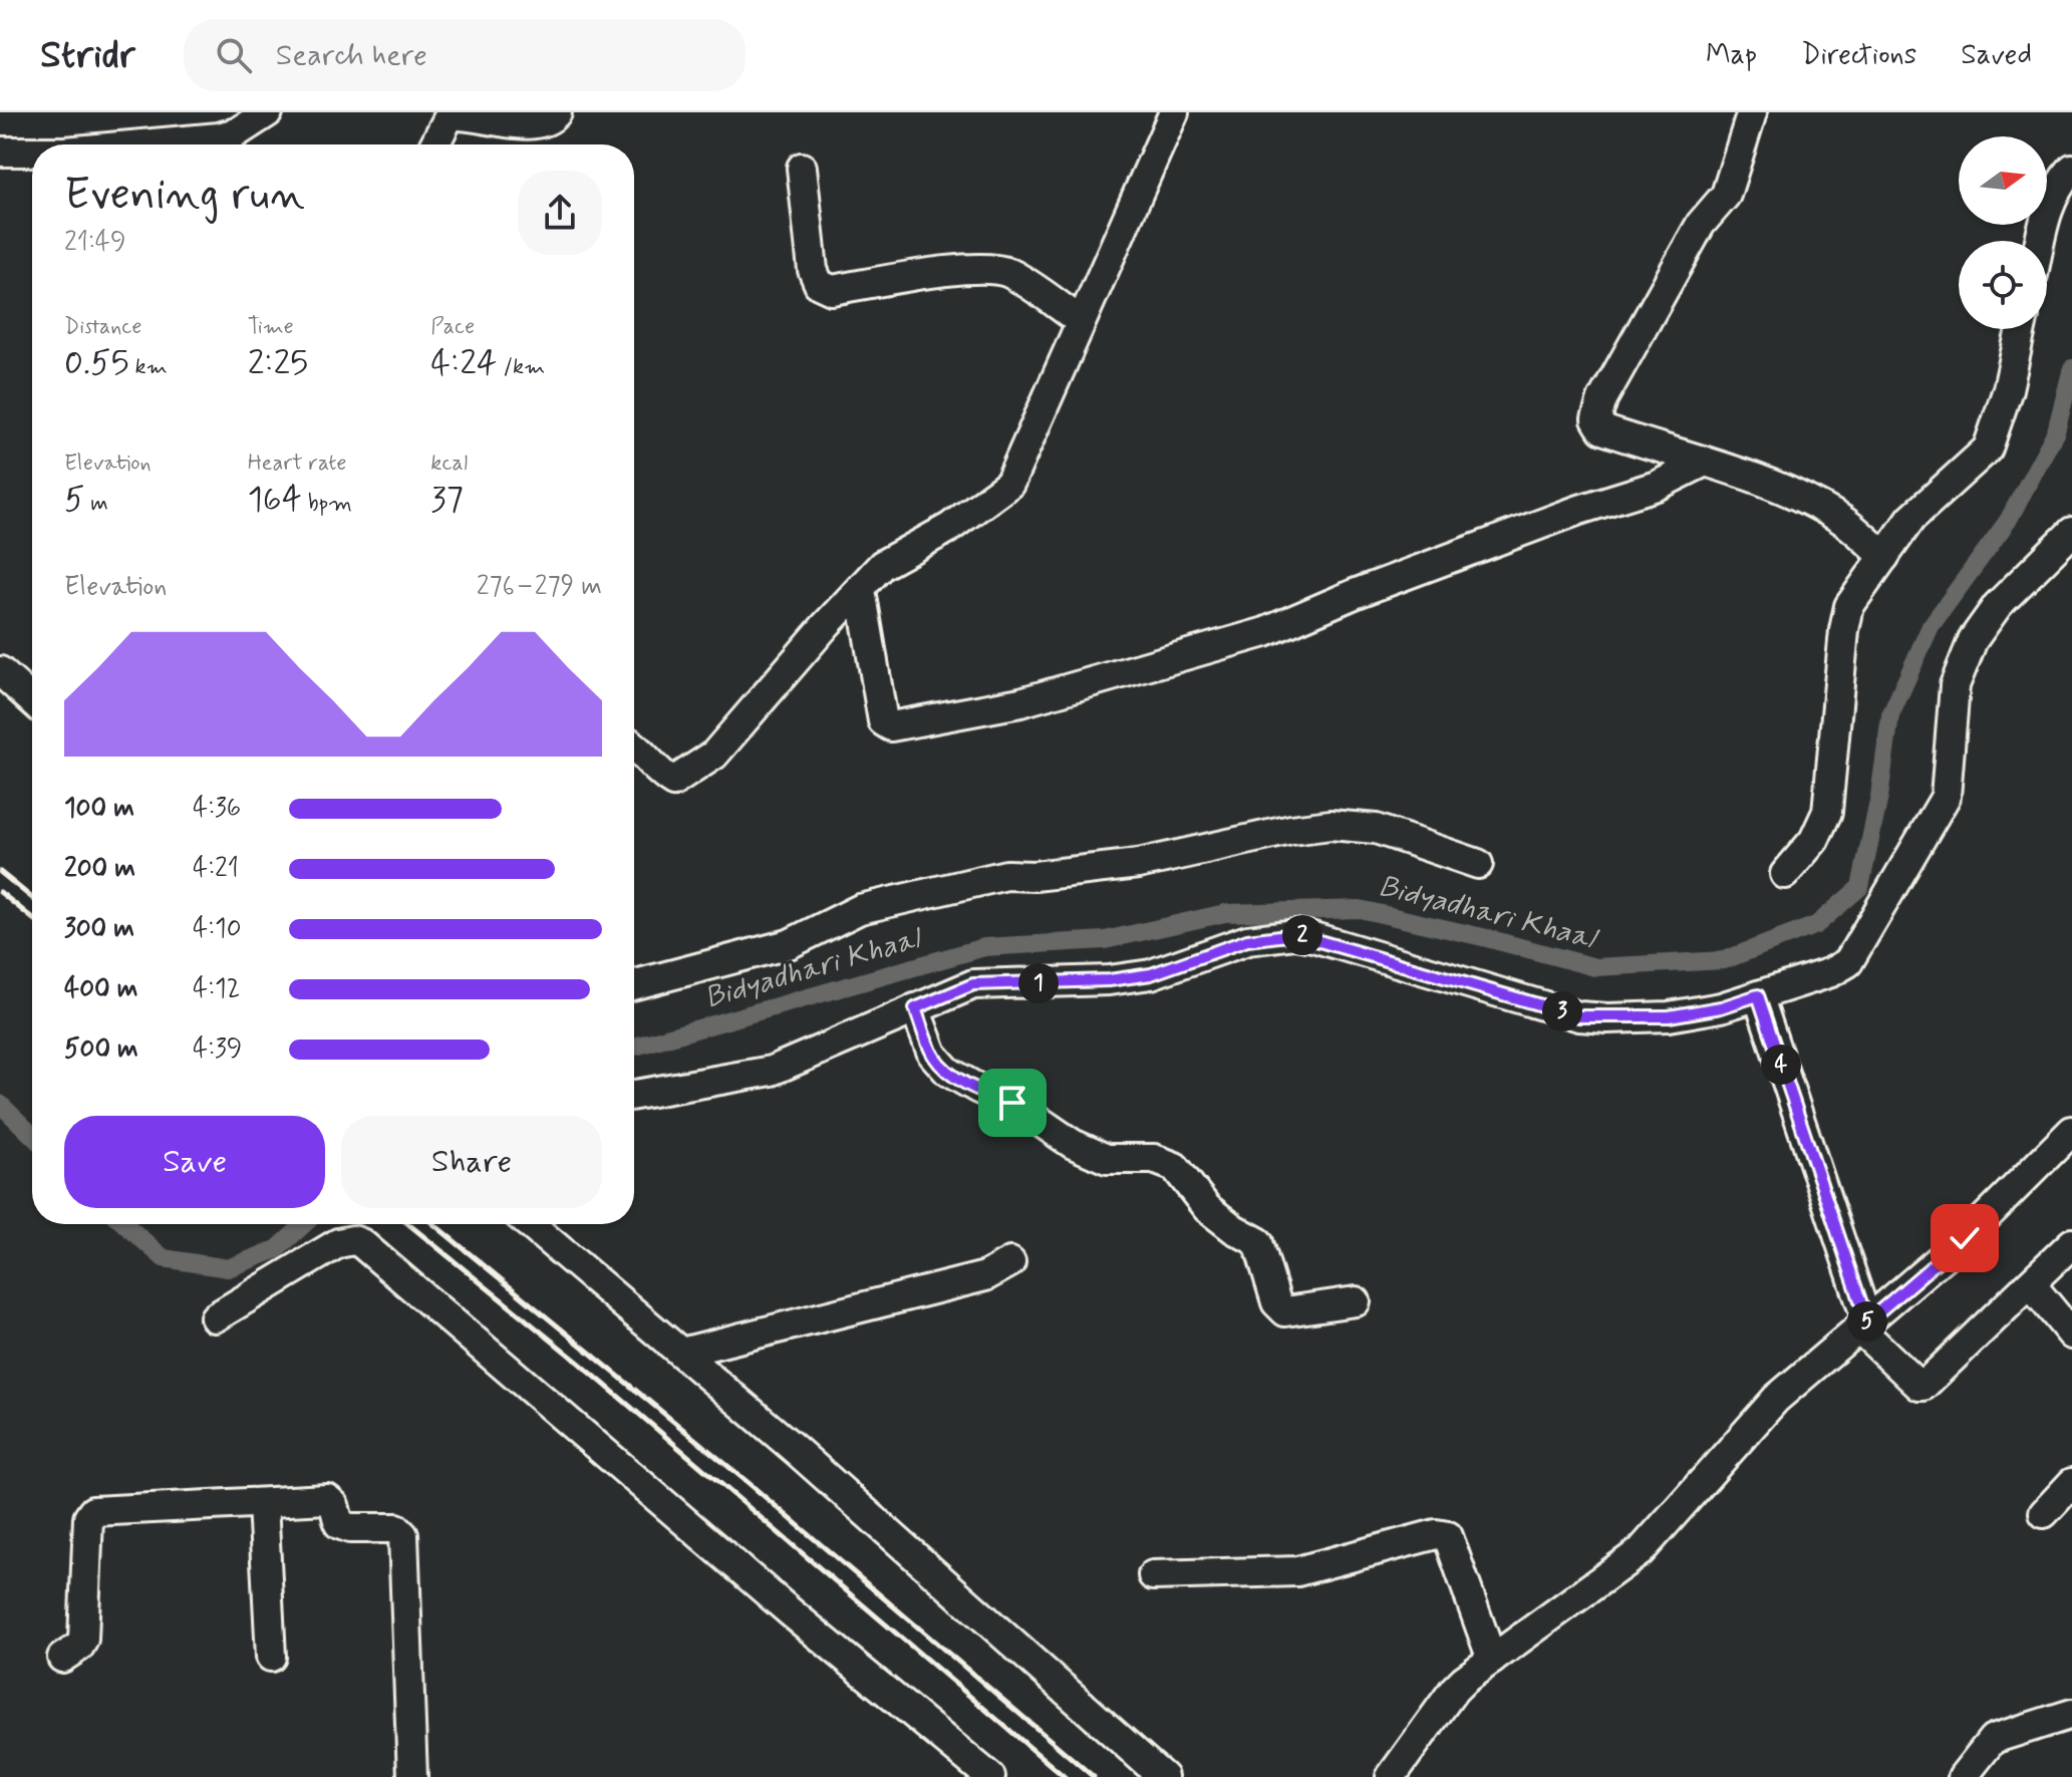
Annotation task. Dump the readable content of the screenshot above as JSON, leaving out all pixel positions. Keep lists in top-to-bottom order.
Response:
{
  "water": ["Bidyadhari Khaal"],
  "north": "right",
  "page": {
    "header": "Stridr",
    "search": "Search here",
    "nav": ["Map", "Directions", "Saved"],
    "heading": ["Evening run", "21:49"],
    "stats": [
      ["Distance", "0.55 km"],
      ["Time", "2:25"],
      ["Pace", "4:24 /km"],
      ["Elevation", "5 m"],
      ["Heart rate", "164 bpm"],
      ["kcal", "37"]
    ],
    "chart": ["Elevation", "276–279 m"],
    "list": [
      {
        "name": "100 m",
        "note": "4:36"
      },
      {
        "name": "200 m",
        "note": "4:21"
      },
      {
        "name": "300 m",
        "note": "4:10"
      },
      {
        "name": "400 m",
        "note": "4:12"
      },
      {
        "name": "500 m",
        "note": "4:39"
      }
    ],
    "pins": [
      "2",
      "1",
      "3",
      "4",
      "5"
    ],
    "buttons": ["Save", "Share"]
  }
}
